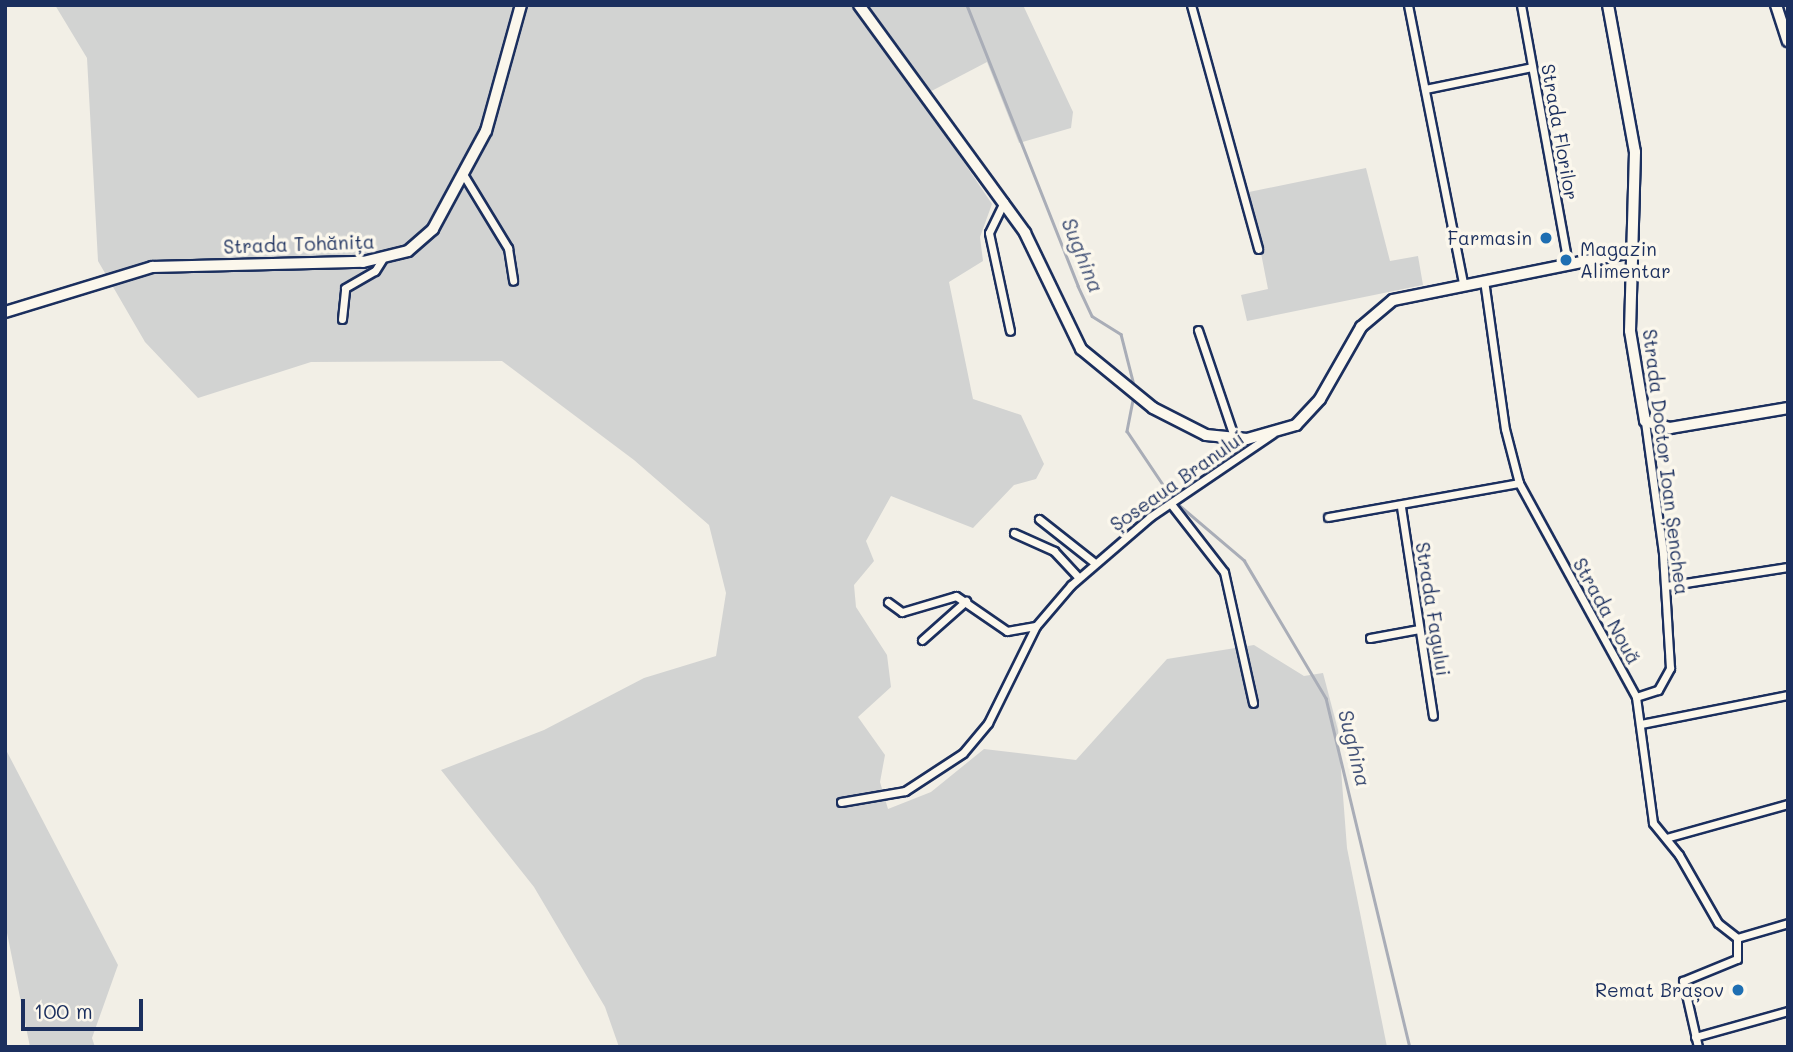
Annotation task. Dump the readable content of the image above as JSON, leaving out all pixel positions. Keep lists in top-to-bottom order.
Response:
{
  "streets": {
    "main road": ["Strada Tohănița", "Strada Doctor Ioan Șenchea", "Șoseaua Branului"],
    "street": ["Strada Florilor", "Strada Fagului", "Strada Nouă"]
  },
  "crossings": [
    ["Strada Florilor", "Șoseaua Branului"],
    ["Strada Doctor Ioan Șenchea", "Șoseaua Branului"],
    ["Strada Doctor Ioan Șenchea", "Strada Nouă"],
    ["Șoseaua Branului", "Strada Nouă"]
  ],
  "water": ["Sughina"],
  "places": ["Farmasin", "Magazin Alimentar", "Remat Brașov"],
  "scale_bar": "100 m"
}
